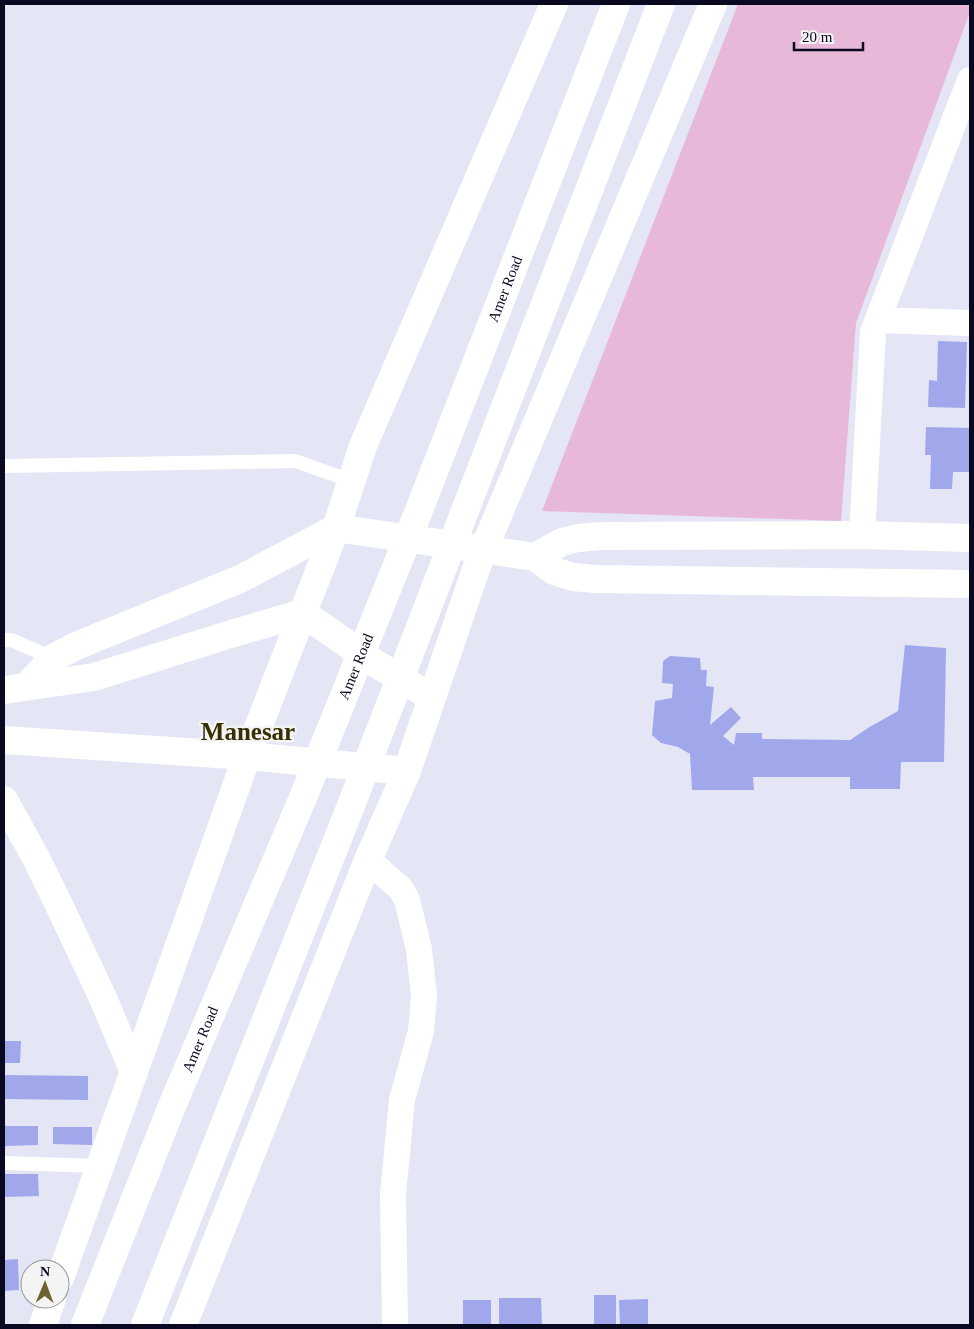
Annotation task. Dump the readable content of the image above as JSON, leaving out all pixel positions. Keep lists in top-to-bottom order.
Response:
{
  "streets": {
    "main road": ["Amer Road"]
  },
  "districts": ["Manesar"],
  "scale_bar": "20 m",
  "north": "top"
}
